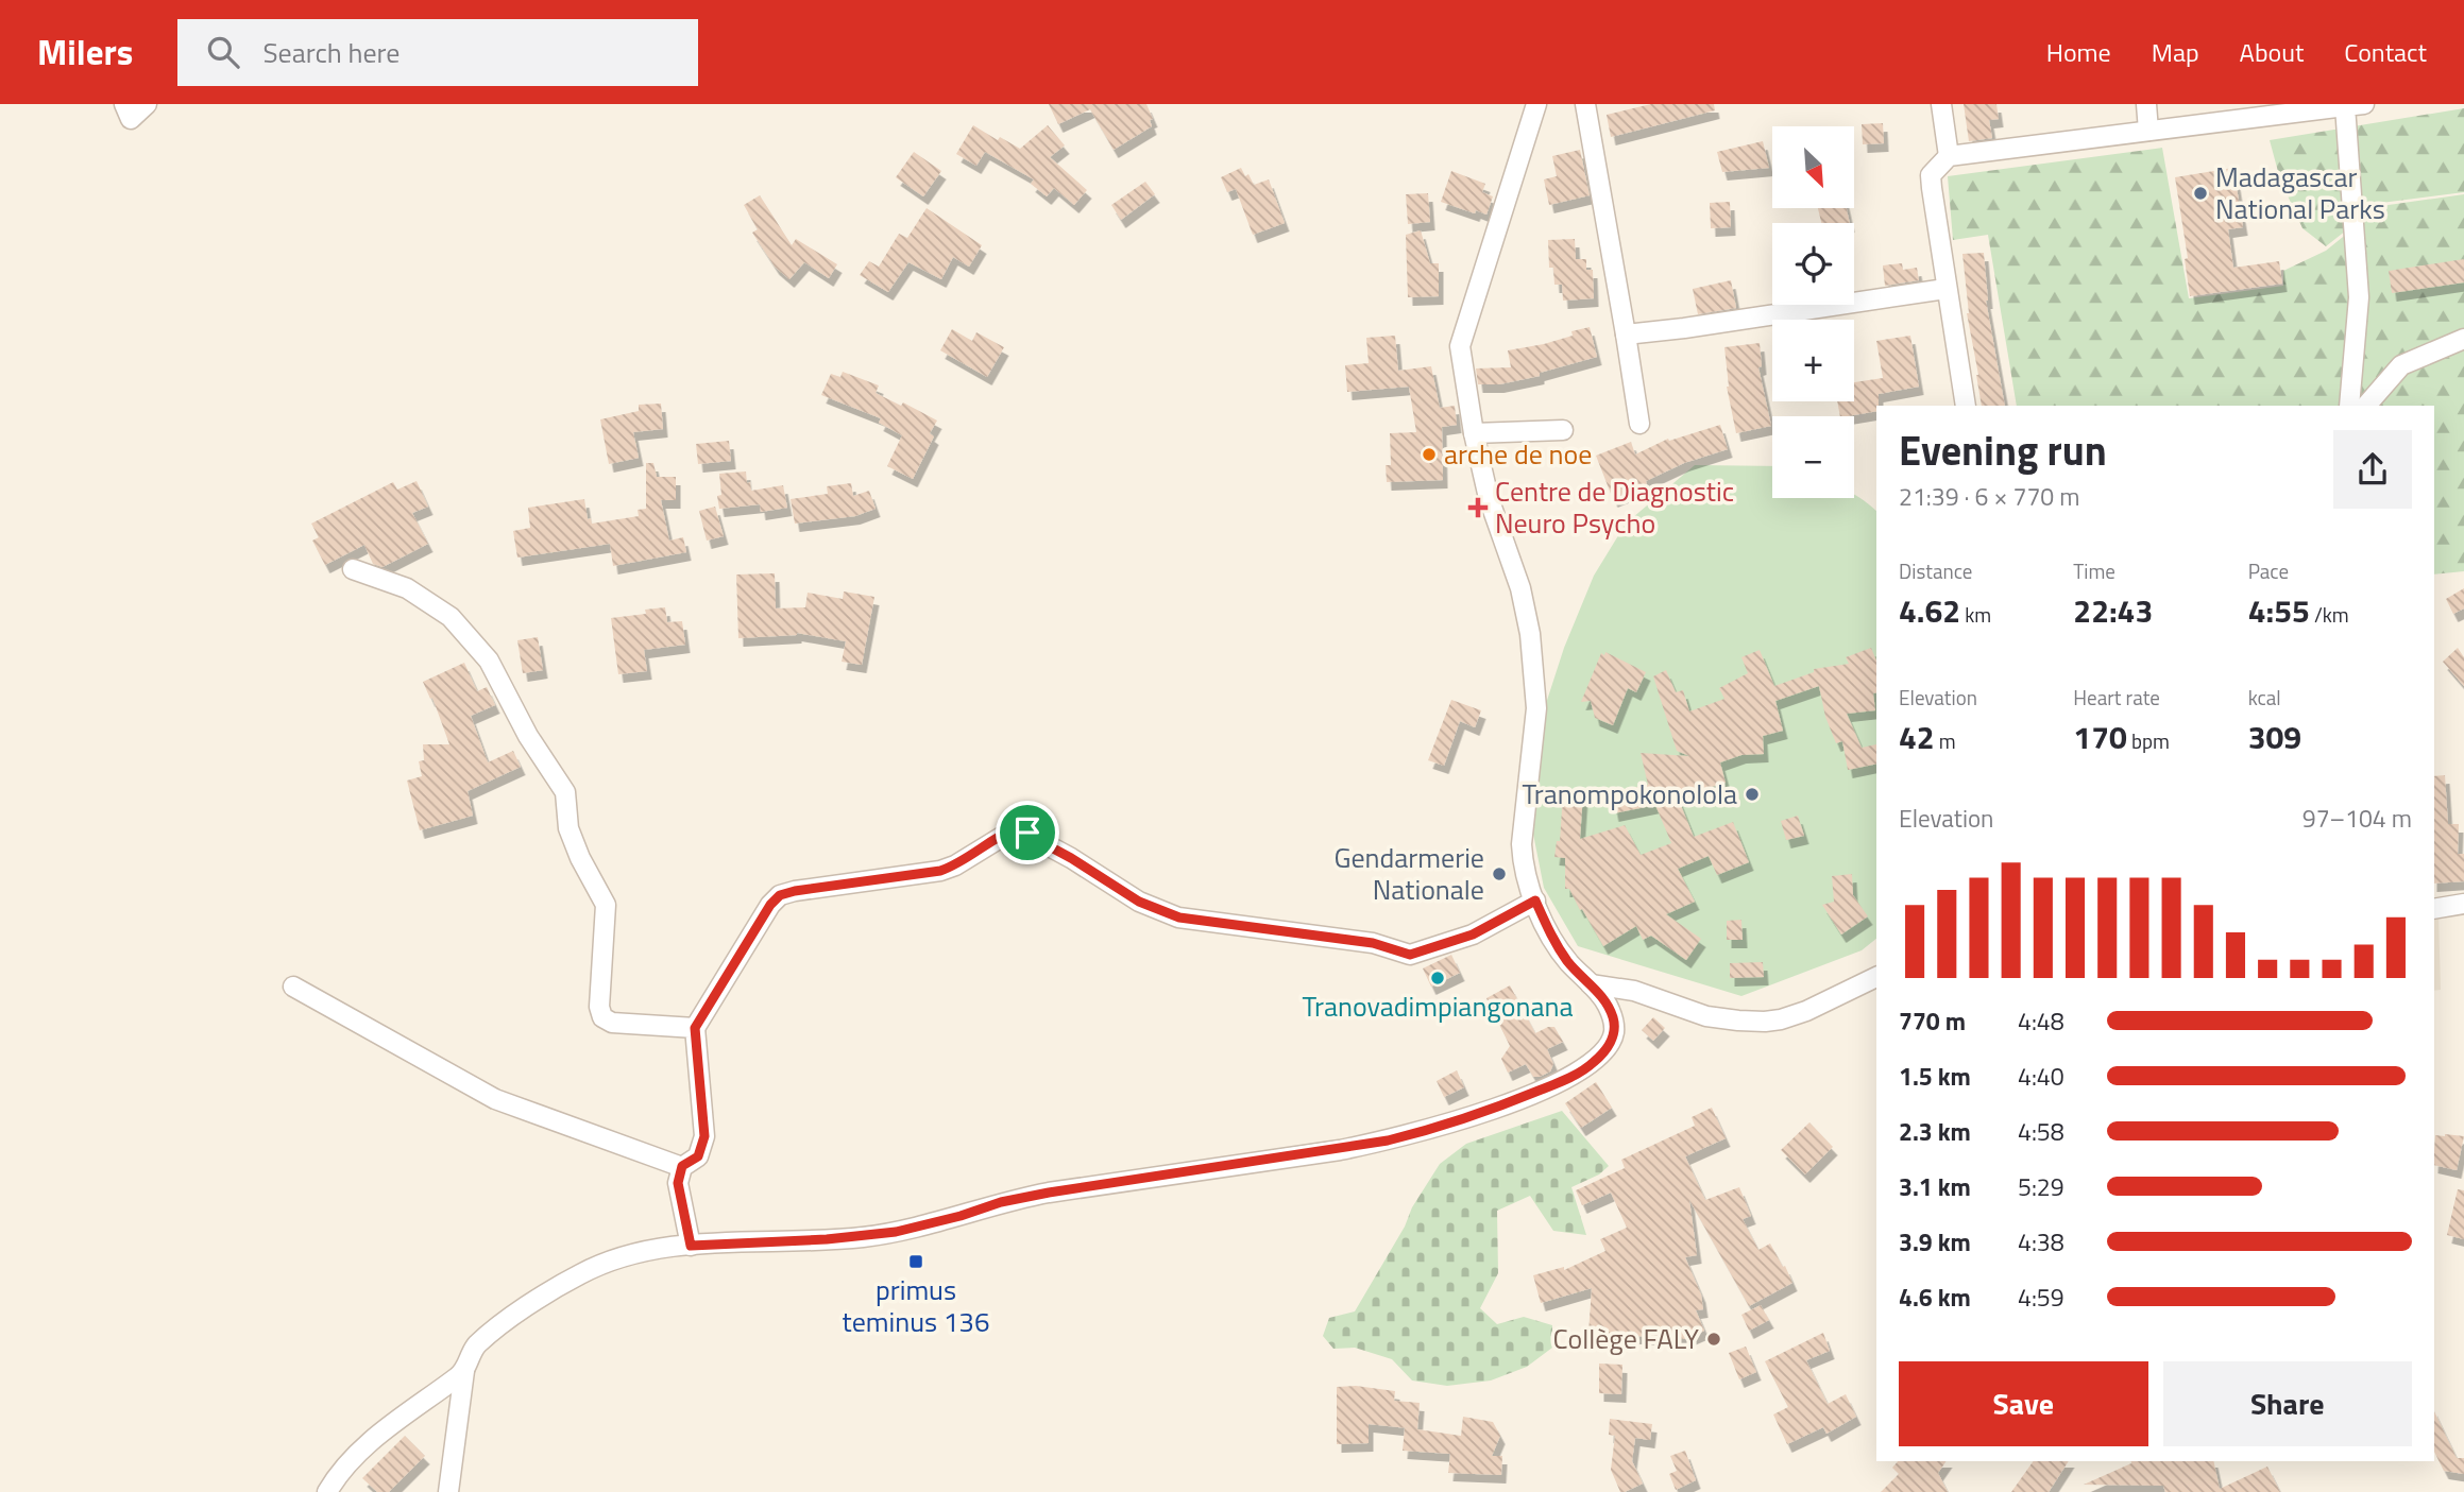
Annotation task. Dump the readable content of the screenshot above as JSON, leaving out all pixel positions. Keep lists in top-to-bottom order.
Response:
{
  "places": {
    "other": [
      "Madagascar National Parks",
      "arche de noe",
      "Tranompokonolola",
      "Gendarmerie Nationale",
      "Tranovadimpiangonana",
      "Collège FALY"
    ],
    "health": ["Centre de Diagnostic Neuro Psycho"],
    "transit": ["primus teminus 136"]
  },
  "north": "bottom right",
  "page": {
    "header": "Milers",
    "search": "Search here",
    "nav": [
      "Home",
      "Map",
      "About",
      "Contact"
    ],
    "map_buttons": ["+", "−"],
    "heading": ["Evening run", "21:39 · 6 × 770 m"],
    "stats": [
      ["Distance", "4.62 km"],
      ["Time", "22:43"],
      ["Pace", "4:55 /km"],
      ["Elevation", "42 m"],
      ["Heart rate", "170 bpm"],
      ["kcal", "309"]
    ],
    "chart": ["Elevation", "97–104 m"],
    "list": [
      {
        "name": "770 m",
        "note": "4:48"
      },
      {
        "name": "1.5 km",
        "note": "4:40"
      },
      {
        "name": "2.3 km",
        "note": "4:58"
      },
      {
        "name": "3.1 km",
        "note": "5:29"
      },
      {
        "name": "3.9 km",
        "note": "4:38"
      },
      {
        "name": "4.6 km",
        "note": "4:59"
      }
    ],
    "buttons": ["Save", "Share"]
  }
}
